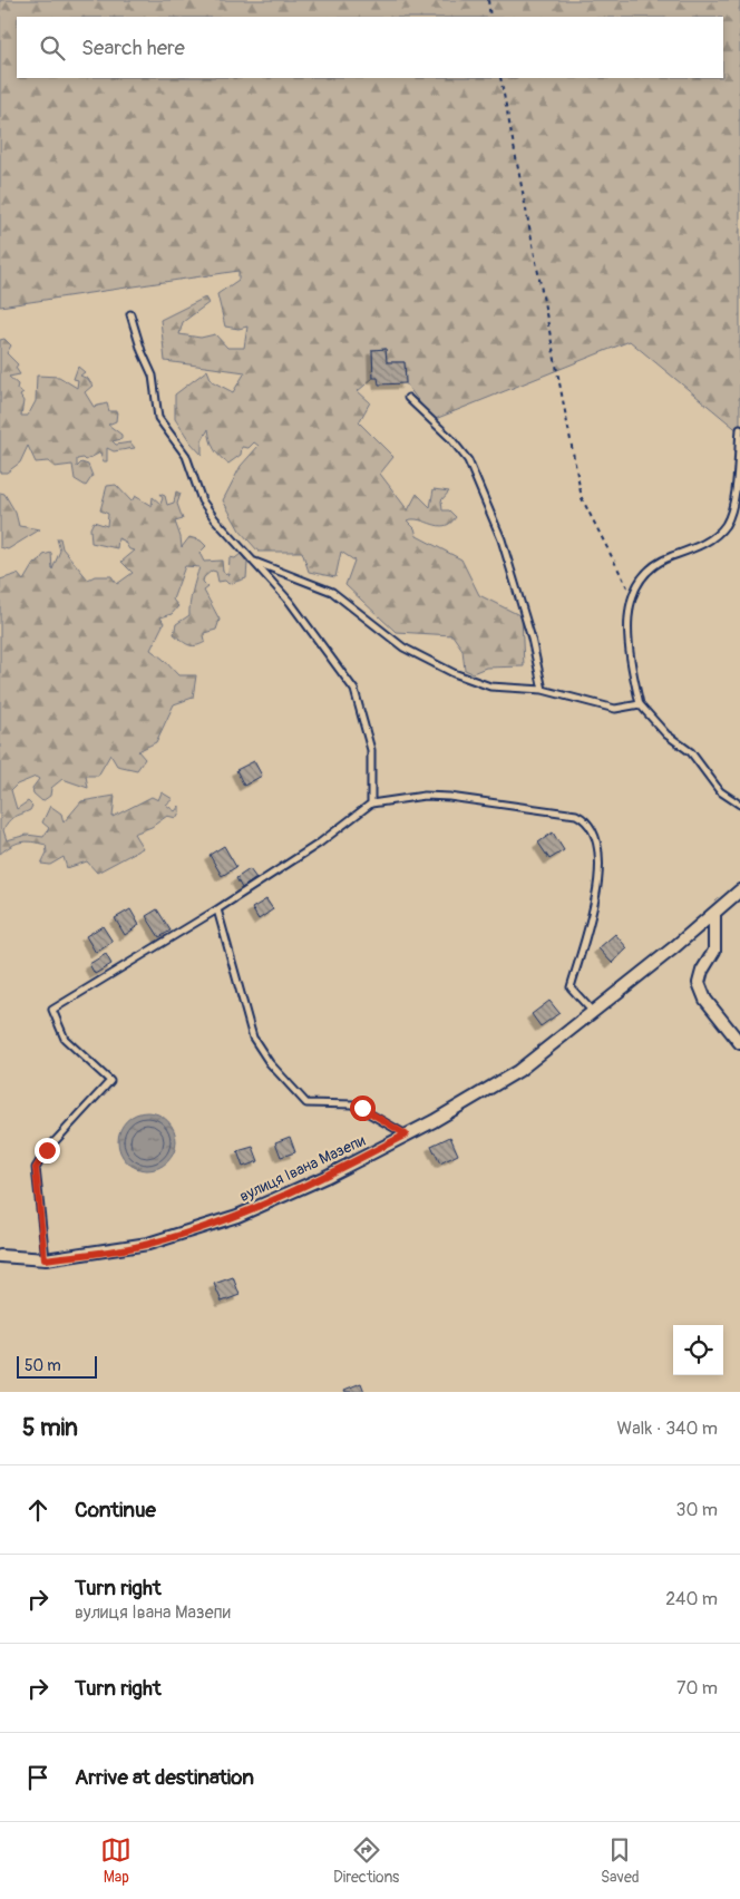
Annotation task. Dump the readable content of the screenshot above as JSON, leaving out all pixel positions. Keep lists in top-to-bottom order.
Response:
{
  "streets": {
    "street": ["вулиця Івана Мазепи"]
  },
  "scale_bar": "50 m",
  "page": {
    "search": "Search here",
    "scale": "50 m",
    "heading": ["5 min", "Walk · 340 m"],
    "list": [
      ["Continue", "30 m"],
      ["Turn right", "вулиця Івана Мазепи", "240 m"],
      ["Turn right", "70 m"],
      "Arrive at destination"
    ],
    "nav": ["Map", "Directions", "Saved"]
  }
}
